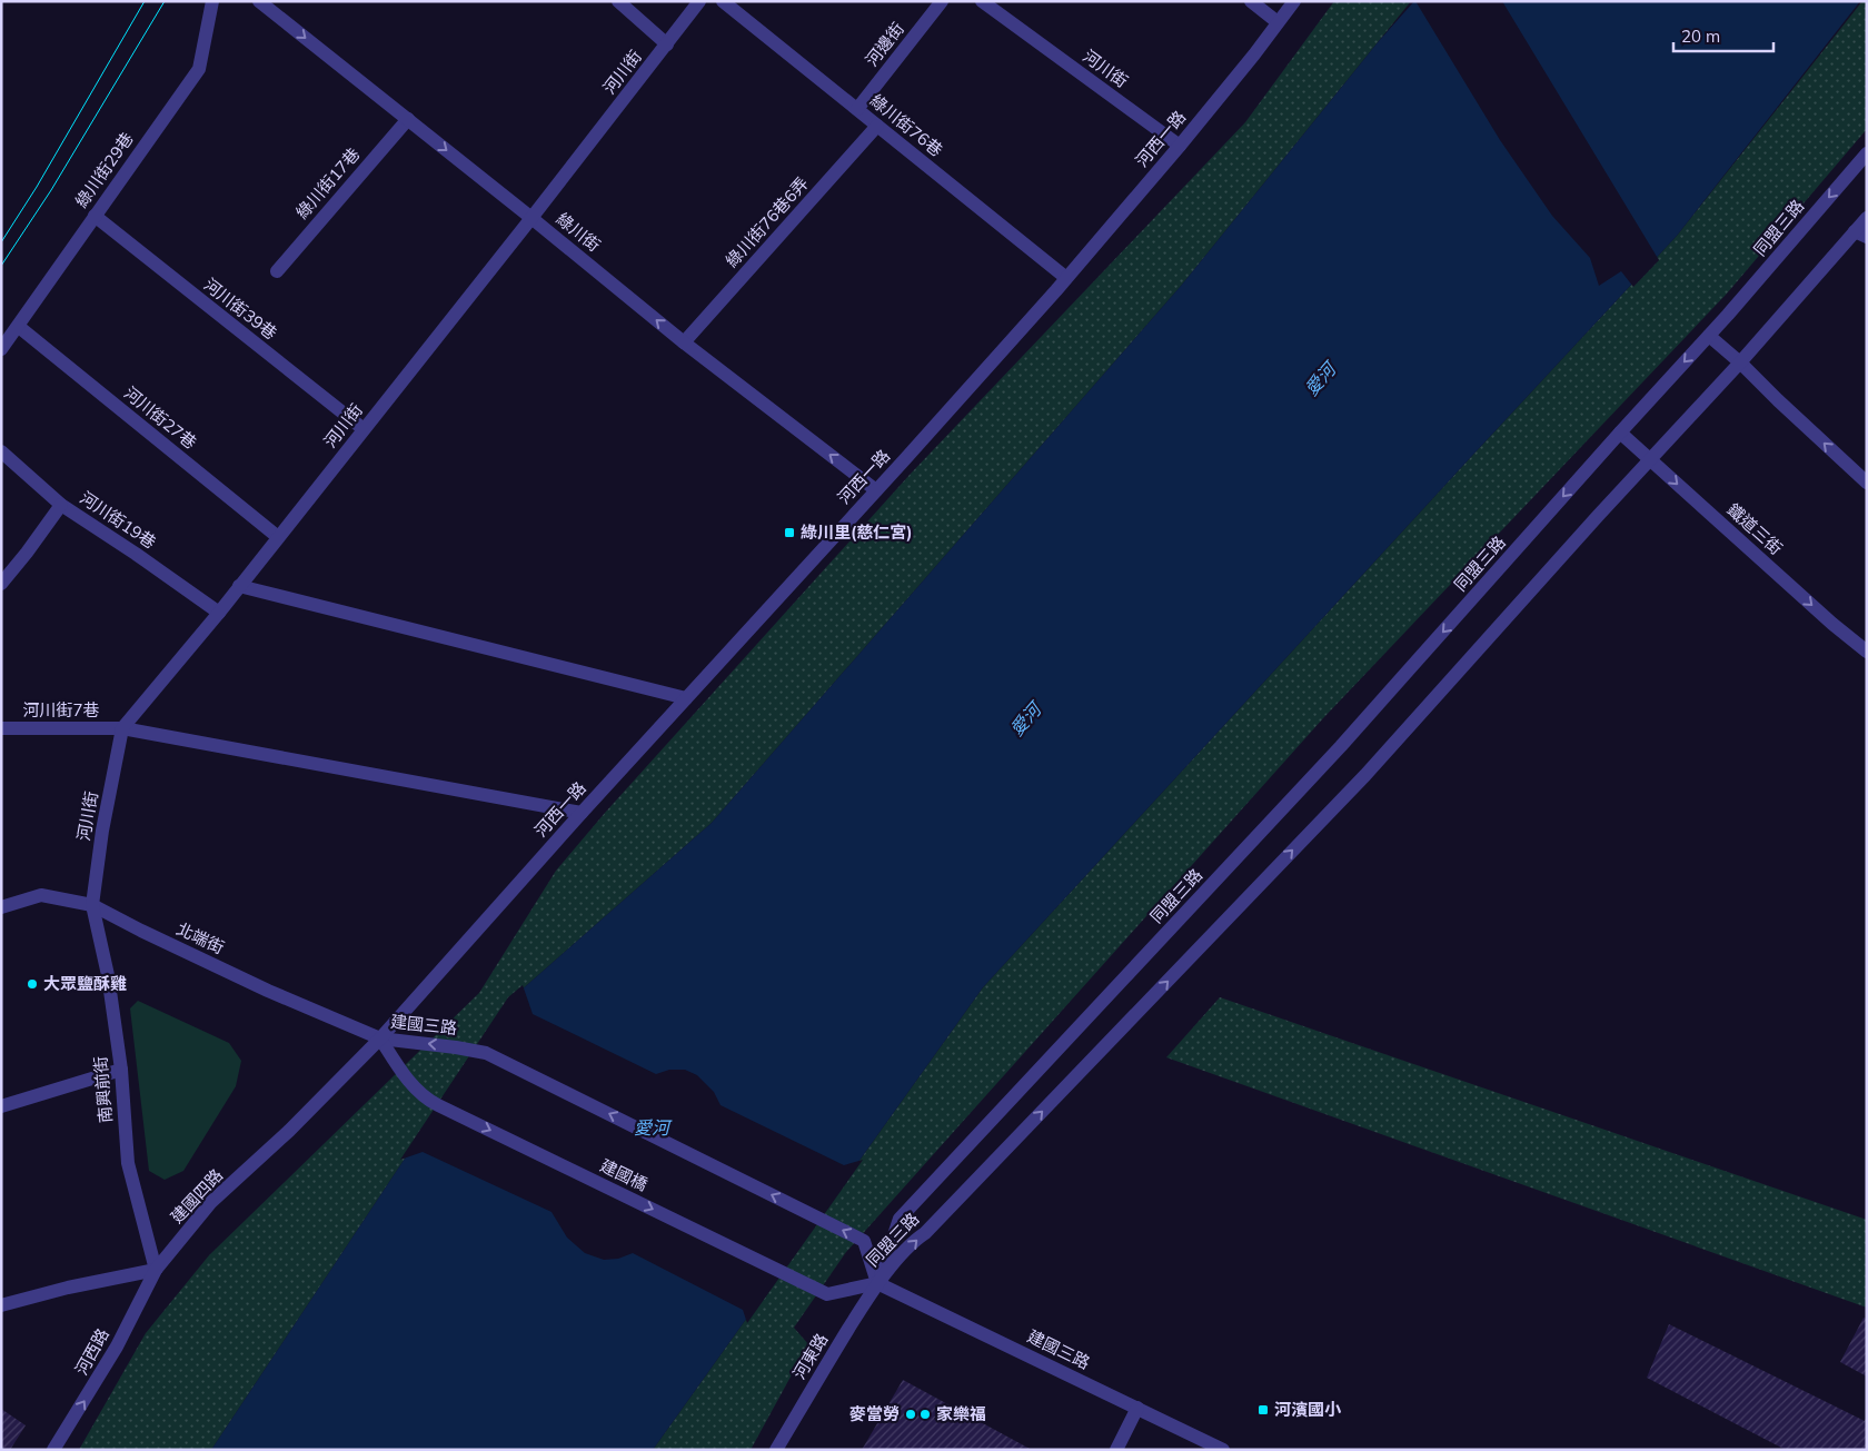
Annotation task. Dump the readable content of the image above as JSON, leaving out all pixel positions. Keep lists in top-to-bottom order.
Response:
{
  "streets": {
    "street": [
      "河邊街",
      "河川街",
      "綠川街76巷",
      "河西一路",
      "綠川街29巷",
      "綠川街17巷",
      "綠川街76巷6弄",
      "同盟三路",
      "綠川街",
      "河川街39巷",
      "河川街27巷",
      "河川街19巷",
      "鐵道三街",
      "河川街7巷",
      "北端街",
      "建國三路",
      "南興前街",
      "建國橋",
      "建國四路",
      "河西路",
      "河東路"
    ]
  },
  "crossings": [
    ["河邊街", "綠川街76巷"],
    ["河川街", "河西一路"],
    ["河川街", "綠川街"],
    ["河川街", "河川街39巷"],
    ["河川街", "河川街27巷"],
    ["河川街", "河川街19巷"],
    ["河川街", "河川街7巷"],
    ["河川街", "北端街"],
    ["河川街", "南興前街"],
    ["綠川街76巷", "河西一路"],
    ["綠川街76巷", "綠川街76巷6弄"],
    ["河西一路", "綠川街"],
    ["河西一路", "河川街7巷"],
    ["河西一路", "北端街"],
    ["河西一路", "建國三路"],
    ["河西一路", "建國四路"],
    ["綠川街29巷", "河川街39巷"],
    ["綠川街29巷", "河川街27巷"],
    ["綠川街17巷", "綠川街"],
    ["綠川街76巷6弄", "綠川街"],
    ["同盟三路", "鐵道三街"],
    ["同盟三路", "建國三路"],
    ["同盟三路", "建國橋"],
    ["同盟三路", "河東路"],
    ["北端街", "建國三路"],
    ["北端街", "南興前街"],
    ["北端街", "建國四路"],
    ["建國三路", "建國橋"],
    ["建國三路", "建國四路"],
    ["建國三路", "河東路"],
    ["南興前街", "建國四路"],
    ["南興前街", "河西路"],
    ["建國橋", "河東路"],
    ["建國四路", "河西路"]
  ],
  "one_way": [
    "鐵道三街",
    "建國三路",
    "建國橋",
    "河西路"
  ],
  "water": ["愛河"],
  "places": {
    "transit": ["綠川里(慈仁宮)", "河濱國小"],
    "other": ["大眾鹽酥雞", "麥當勞", "家樂福"]
  },
  "scale_bar": "20 m"
}
